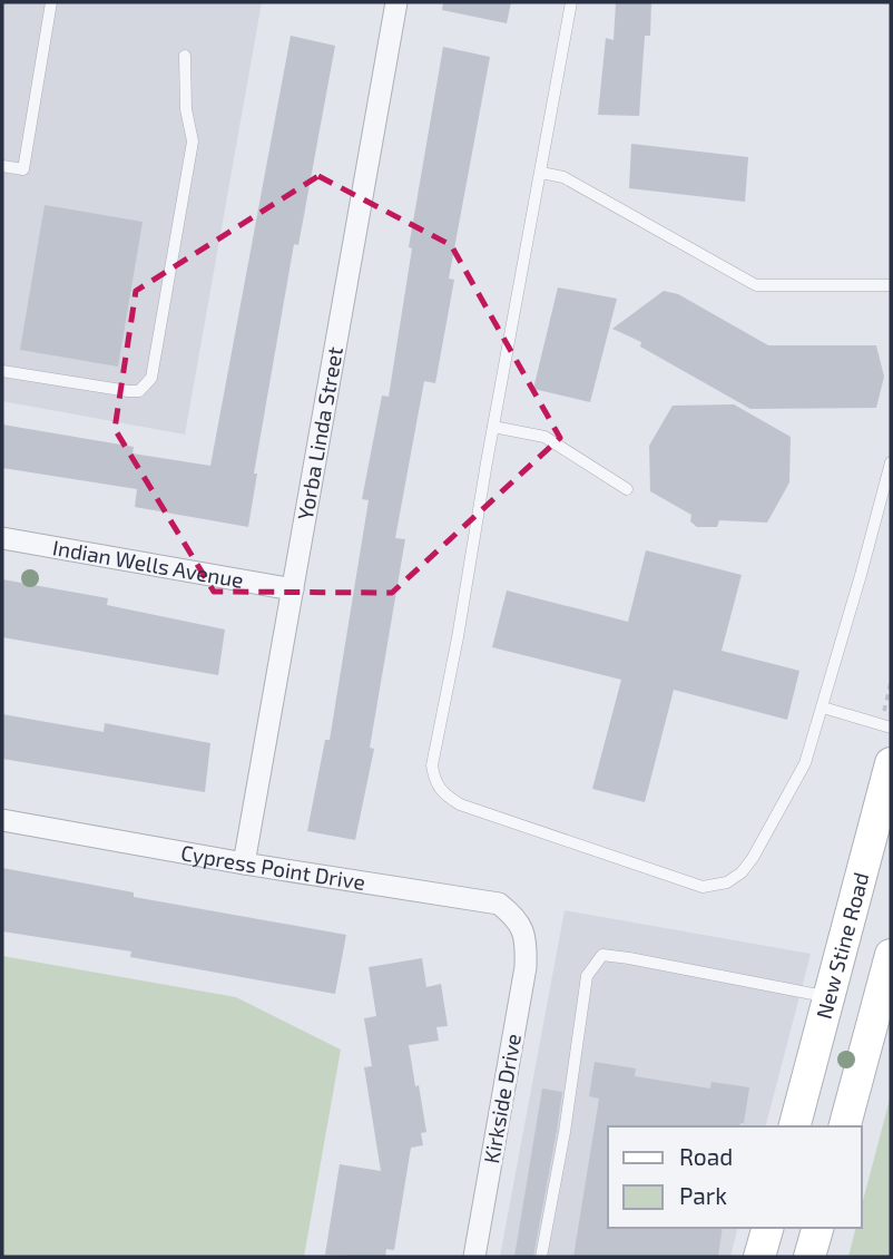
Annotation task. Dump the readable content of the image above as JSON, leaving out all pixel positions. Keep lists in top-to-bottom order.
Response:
{
  "streets": {
    "main road": ["New Stine Road"],
    "street": [
      "Yorba Linda Street",
      "Indian Wells Avenue",
      "Cypress Point Drive",
      "Kirkside Drive"
    ]
  },
  "crossings": [
    ["Yorba Linda Street", "Indian Wells Avenue"],
    ["Yorba Linda Street", "Cypress Point Drive"],
    ["Cypress Point Drive", "Kirkside Drive"]
  ],
  "legend": ["Road", "Park"]
}
